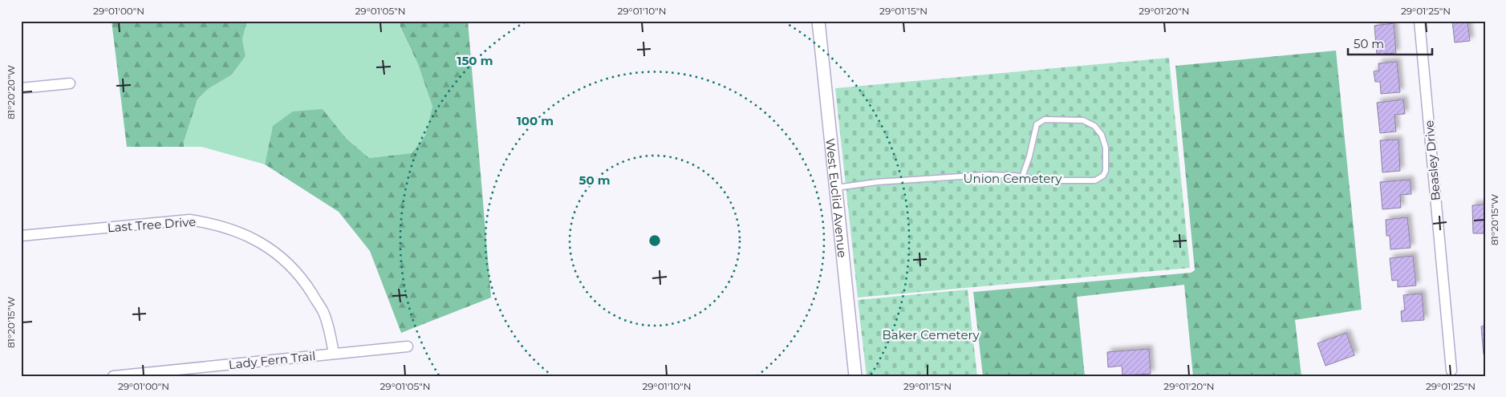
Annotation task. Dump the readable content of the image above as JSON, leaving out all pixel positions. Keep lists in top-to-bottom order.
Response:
{
  "streets": {
    "street": [
      "Beasley Drive",
      "West Euclid Avenue",
      "Last Tree Drive",
      "Lady Fern Trail"
    ]
  },
  "crossings": [
    ["Last Tree Drive", "Lady Fern Trail"]
  ],
  "parks": ["Union Cemetery", "Baker Cemetery"],
  "scale_bar": "50 m",
  "coordinates": [
    "29°01'00\"N",
    "29°01'05\"N",
    "29°01'10\"N",
    "29°01'15\"N",
    "29°01'20\"N",
    "29°01'25\"N",
    "81°20'20\"W",
    "81°20'15\"W"
  ],
  "rings": ["150 m", "100 m", "50 m"]
}
